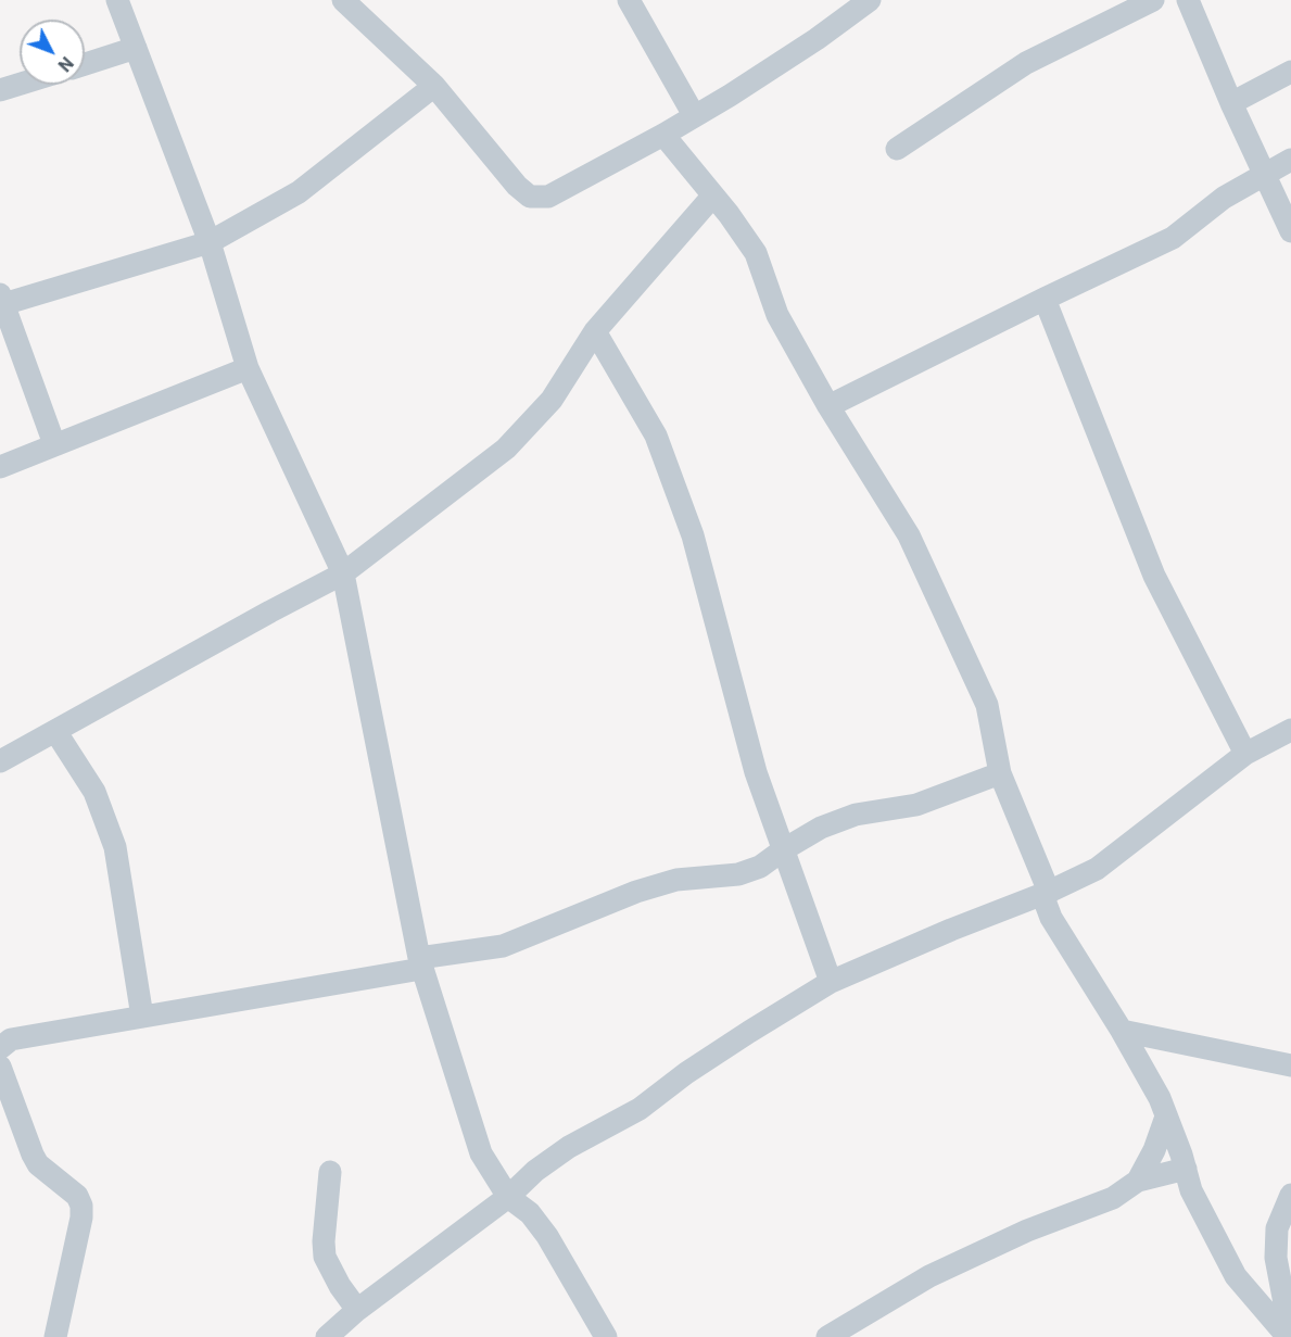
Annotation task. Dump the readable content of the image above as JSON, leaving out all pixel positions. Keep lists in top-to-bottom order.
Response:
{
  "north": "bottom right"
}
